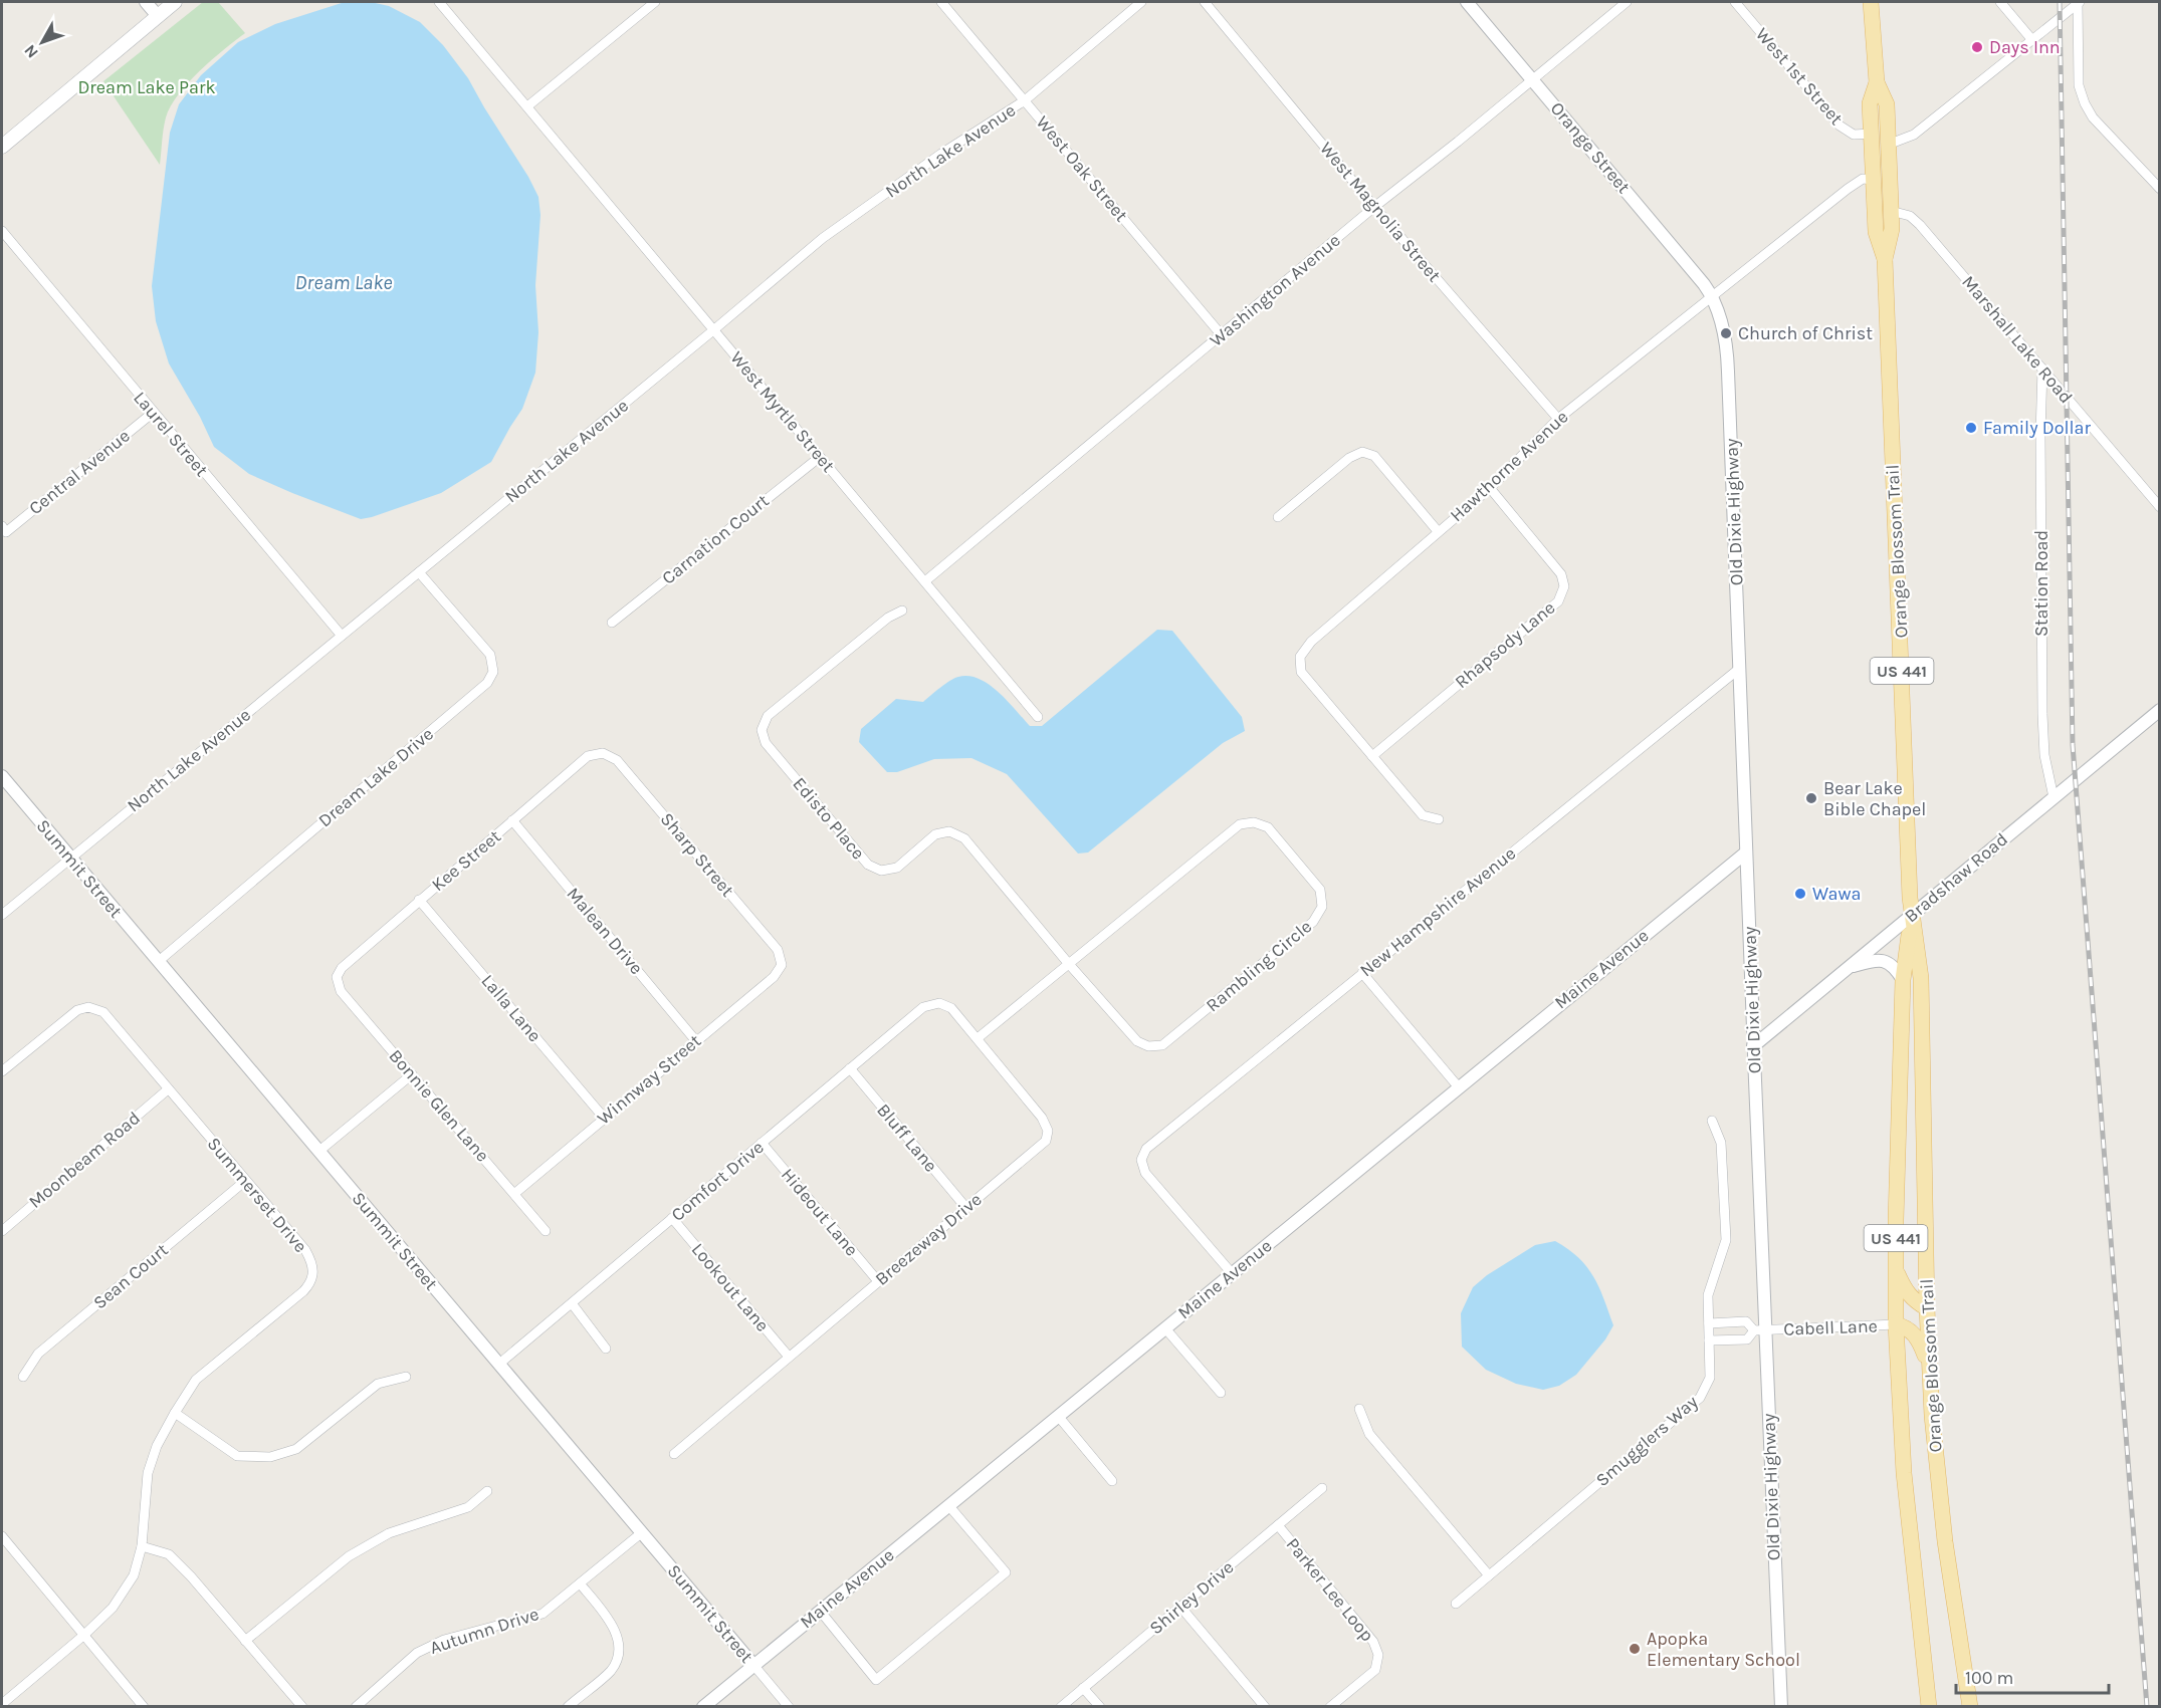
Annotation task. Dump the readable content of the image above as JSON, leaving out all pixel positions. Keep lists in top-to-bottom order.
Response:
{
  "streets": {
    "main road": ["Orange Blossom Trail", "US 441"],
    "street": [
      "West 1st Street",
      "Orange Street",
      "North Lake Avenue",
      "West Oak Street",
      "West Magnolia Street",
      "Washington Avenue",
      "Marshall Lake Road",
      "West Myrtle Street",
      "Laurel Street",
      "Hawthorne Avenue",
      "Central Avenue",
      "Old Dixie Highway",
      "Carnation Court",
      "Station Road",
      "Rhapsody Lane",
      "Dream Lake Drive",
      "Edisto Place",
      "Sharp Street",
      "Kee Street",
      "Summit Street",
      "Bradshaw Road",
      "New Hampshire Avenue",
      "Malean Drive",
      "Rambling Circle",
      "Maine Avenue",
      "Lalla Lane",
      "Winnway Street",
      "Bonnie Glen Lane",
      "Bluff Lane",
      "Moonbeam Road",
      "Comfort Drive",
      "Summerset Drive",
      "Hideout Lane",
      "Breezeway Drive",
      "Sean Court",
      "Lookout Lane",
      "Cabell Lane",
      "Smugglers Way",
      "Parker Lee Loop",
      "Shirley Drive",
      "Autumn Drive"
    ]
  },
  "crossings": [
    ["West 1st Street", "Orange Blossom Trail"],
    ["Orange Street", "Washington Avenue"],
    ["Orange Street", "Hawthorne Avenue"],
    ["Orange Street", "Old Dixie Highway"],
    ["North Lake Avenue", "West Oak Street"],
    ["North Lake Avenue", "West Myrtle Street"],
    ["North Lake Avenue", "Laurel Street"],
    ["North Lake Avenue", "Dream Lake Drive"],
    ["North Lake Avenue", "Summit Street"],
    ["West Oak Street", "Washington Avenue"],
    ["West Magnolia Street", "Washington Avenue"],
    ["West Magnolia Street", "Hawthorne Avenue"],
    ["Washington Avenue", "West Myrtle Street"],
    ["Marshall Lake Road", "Orange Blossom Trail"],
    ["Marshall Lake Road", "Station Road"],
    ["West Myrtle Street", "Carnation Court"],
    ["Laurel Street", "Central Avenue"],
    ["Hawthorne Avenue", "Old Dixie Highway"],
    ["Hawthorne Avenue", "Orange Blossom Trail"],
    ["Hawthorne Avenue", "Rhapsody Lane"],
    ["Old Dixie Highway", "Bradshaw Road"],
    ["Old Dixie Highway", "New Hampshire Avenue"],
    ["Old Dixie Highway", "Maine Avenue"],
    ["Old Dixie Highway", "Cabell Lane"],
    ["Orange Blossom Trail", "Bradshaw Road"],
    ["Orange Blossom Trail", "Cabell Lane"],
    ["Station Road", "Bradshaw Road"],
    ["Dream Lake Drive", "Summit Street"],
    ["Edisto Place", "Rambling Circle"],
    ["Sharp Street", "Kee Street"],
    ["Sharp Street", "Winnway Street"],
    ["Kee Street", "Malean Drive"],
    ["Kee Street", "Lalla Lane"],
    ["Kee Street", "Bonnie Glen Lane"],
    ["Summit Street", "Maine Avenue"],
    ["Summit Street", "Comfort Drive"],
    ["Summit Street", "Autumn Drive"],
    ["New Hampshire Avenue", "Maine Avenue"],
    ["Malean Drive", "Winnway Street"],
    ["Rambling Circle", "Breezeway Drive"],
    ["Lalla Lane", "Winnway Street"],
    ["Winnway Street", "Bonnie Glen Lane"],
    ["Bluff Lane", "Comfort Drive"],
    ["Bluff Lane", "Breezeway Drive"],
    ["Moonbeam Road", "Summerset Drive"],
    ["Comfort Drive", "Hideout Lane"],
    ["Comfort Drive", "Breezeway Drive"],
    ["Comfort Drive", "Lookout Lane"],
    ["Summerset Drive", "Sean Court"],
    ["Hideout Lane", "Breezeway Drive"],
    ["Breezeway Drive", "Lookout Lane"],
    ["Parker Lee Loop", "Shirley Drive"]
  ],
  "water": ["Dream Lake"],
  "parks": ["Dream Lake Park"],
  "places": [
    "Days Inn",
    "Church of Christ",
    "Family Dollar",
    "Bear Lake Bible Chapel",
    "Wawa",
    "Apopka Elementary School"
  ],
  "scale_bar": "100 m",
  "north": "bottom left"
}
